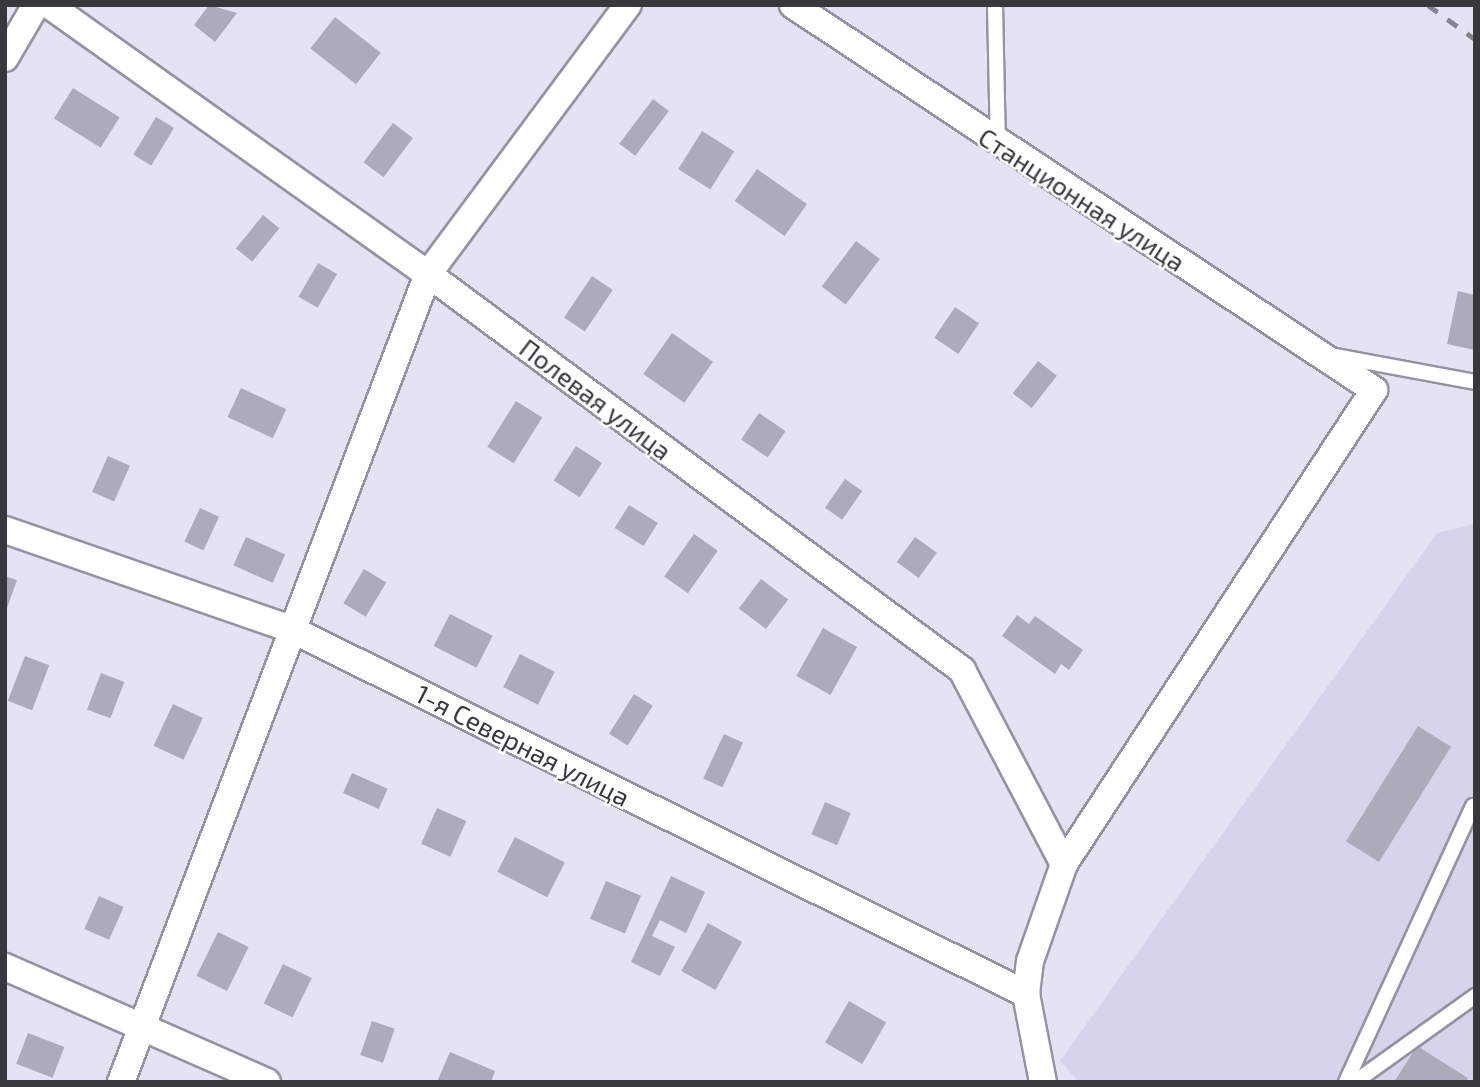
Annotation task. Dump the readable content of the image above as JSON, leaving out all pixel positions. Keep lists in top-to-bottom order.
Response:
{
  "streets": {
    "street": ["Станционная улица", "Полевая улица", "1-я Северная улица"]
  },
  "crossings": [
    ["Станционная улица", "Полевая улица"]
  ]
}
